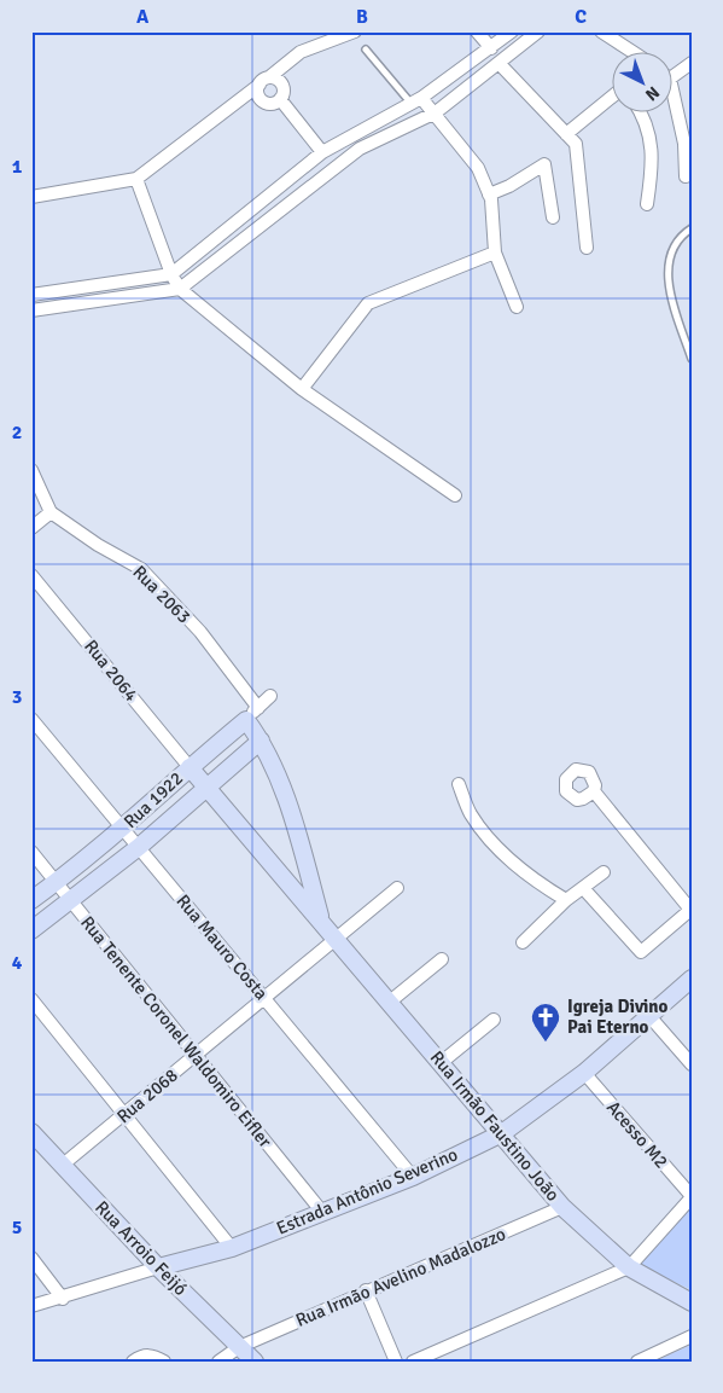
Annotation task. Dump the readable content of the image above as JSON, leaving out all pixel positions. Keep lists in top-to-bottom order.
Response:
{
  "streets": {
    "street": [
      "Rua 2063",
      "Rua 2064",
      "Rua 1922",
      "Rua Mauro Costa",
      "Rua Tenente Coronel Waldomiro Eifler",
      "Rua 2068",
      "Rua Irmão Faustino João",
      "Acesso M2",
      "Estrada Antônio Severino",
      "Rua Arroio Feijó",
      "Rua Irmão Avelino Madalozzo"
    ]
  },
  "crossings": [
    ["Rua 2063", "Rua 1922"],
    ["Rua 2063", "Rua Irmão Faustino João"],
    ["Rua 2064", "Rua 1922"],
    ["Rua 2064", "Rua Irmão Faustino João"],
    ["Rua 1922", "Rua Mauro Costa"],
    ["Rua 1922", "Rua Tenente Coronel Waldomiro Eifler"],
    ["Rua 1922", "Rua Irmão Faustino João"],
    ["Rua Mauro Costa", "Rua 2068"],
    ["Rua Mauro Costa", "Estrada Antônio Severino"],
    ["Rua Tenente Coronel Waldomiro Eifler", "Rua 2068"],
    ["Rua Tenente Coronel Waldomiro Eifler", "Estrada Antônio Severino"],
    ["Rua 2068", "Rua Irmão Faustino João"],
    ["Rua 2068", "Rua Arroio Feijó"],
    ["Rua Irmão Faustino João", "Estrada Antônio Severino"],
    ["Rua Irmão Faustino João", "Rua Irmão Avelino Madalozzo"],
    ["Acesso M2", "Estrada Antônio Severino"],
    ["Estrada Antônio Severino", "Rua Arroio Feijó"],
    ["Rua Arroio Feijó", "Rua Irmão Avelino Madalozzo"]
  ],
  "places": {
    "church": ["Igreja Divino Pai Eterno"]
  },
  "north": "bottom right",
  "grid": {
    "columns": ["A", "B", "C"],
    "rows": [
      "1",
      "2",
      "3",
      "4",
      "5"
    ]
  }
}
